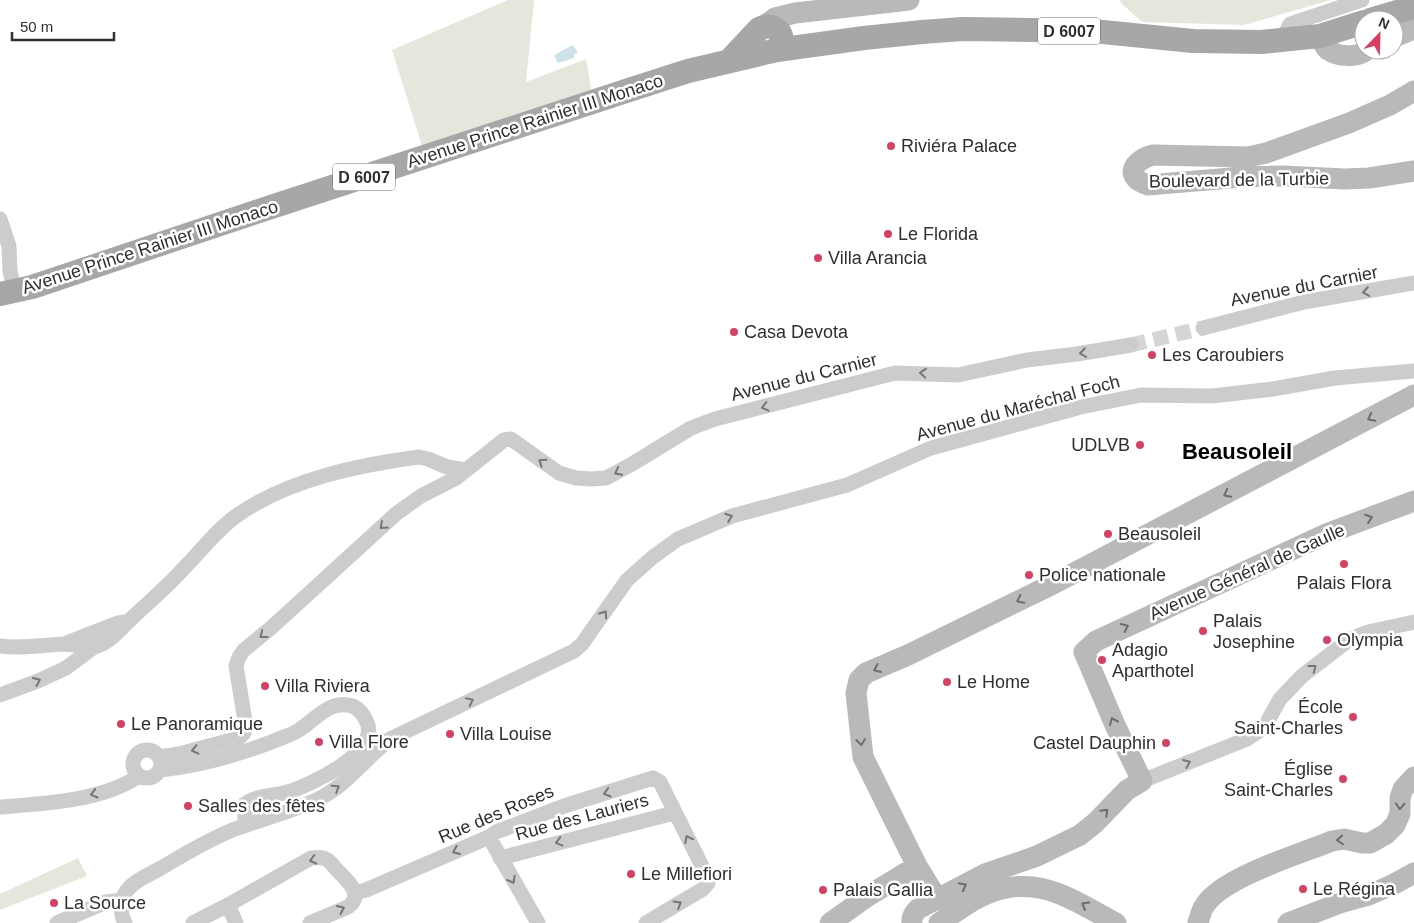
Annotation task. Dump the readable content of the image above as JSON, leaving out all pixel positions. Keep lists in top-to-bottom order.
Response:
{
  "streets": {
    "main road": [
      "D 6007",
      "Avenue Prince Rainier III Monaco",
      "Boulevard de la Turbie",
      "Avenue Général de Gaulle"
    ],
    "street": [
      "Avenue du Carnier",
      "Avenue du Maréchal Foch",
      "Rue des Roses",
      "Rue des Lauriers"
    ]
  },
  "crossings": [
    ["Rue des Roses", "Rue des Lauriers"]
  ],
  "one_way": [
    "Avenue du Carnier",
    "Avenue du Maréchal Foch",
    "Rue des Roses",
    "Rue des Lauriers"
  ],
  "districts": ["Beausoleil"],
  "places": [
    "Riviéra Palace",
    "Le Florida",
    "Villa Arancia",
    "Casa Devota",
    "Les Caroubiers",
    "UDLVB",
    "Beausoleil",
    "Palais Flora",
    "Police nationale",
    "Palais Josephine",
    "Olympia",
    "Adagio Aparthotel",
    "Le Home",
    "Villa Riviera",
    "École Saint-Charles",
    "Le Panoramique",
    "Villa Louise",
    "Villa Flore",
    "Castel Dauphin",
    "Église Saint-Charles",
    "Salles des fêtes",
    "Le Millefiori",
    "Le Régina",
    "Palais Gallia",
    "La Source"
  ],
  "scale_bar": "50 m",
  "north": "top right"
}
